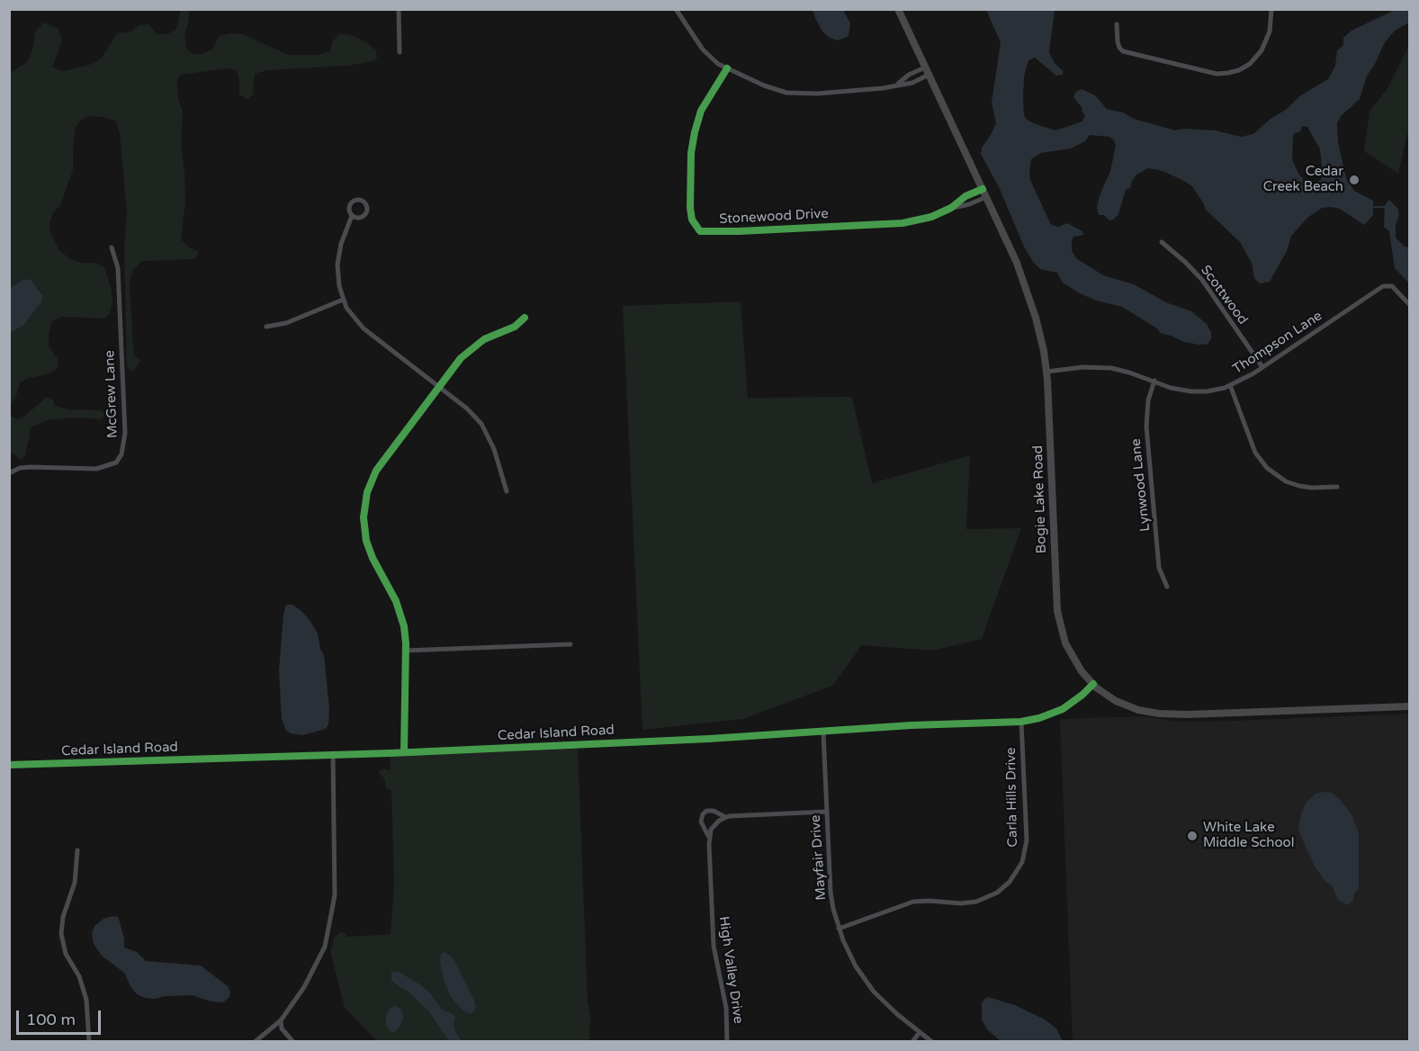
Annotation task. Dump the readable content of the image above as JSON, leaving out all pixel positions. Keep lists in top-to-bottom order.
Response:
{
  "streets": {
    "main road": ["Bogie Lake Road"],
    "street": [
      "Stonewood Drive",
      "Scottwood",
      "Thompson Lane",
      "McGrew Lane",
      "Lynwood Lane",
      "Cedar Island Road",
      "Carla Hills Drive",
      "Mayfair Drive",
      "High Valley Drive"
    ]
  },
  "crossings": [
    ["Stonewood Drive", "Bogie Lake Road"],
    ["Scottwood", "Thompson Lane"],
    ["Thompson Lane", "Lynwood Lane"],
    ["Thompson Lane", "Bogie Lake Road"],
    ["Bogie Lake Road", "Cedar Island Road"],
    ["Cedar Island Road", "Carla Hills Drive"],
    ["Cedar Island Road", "Mayfair Drive"],
    ["Carla Hills Drive", "Mayfair Drive"],
    ["Mayfair Drive", "High Valley Drive"]
  ],
  "places": ["Cedar Creek Beach", "White Lake Middle School"],
  "scale_bar": "100 m"
}
